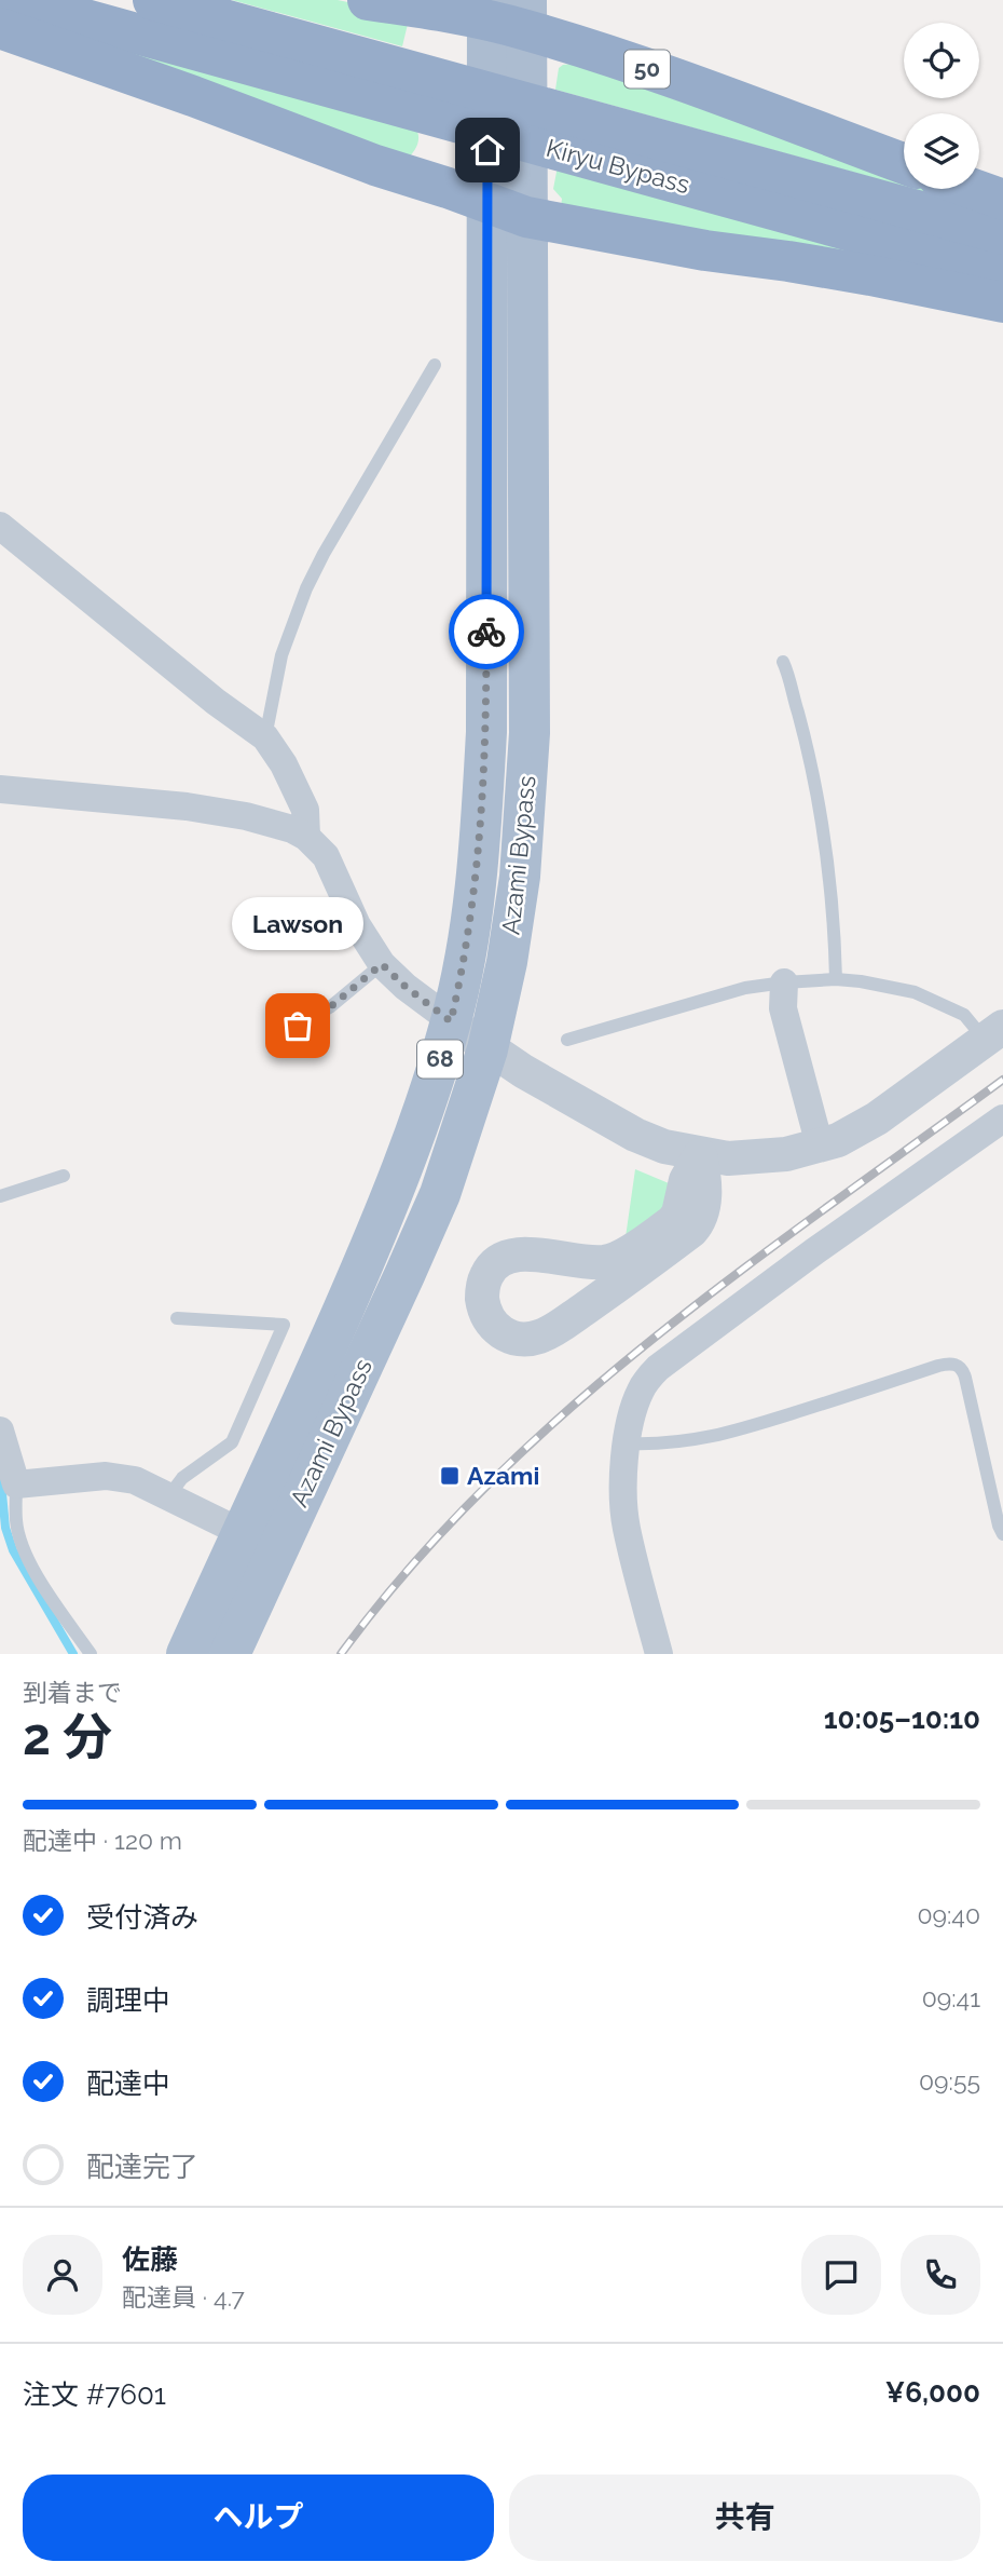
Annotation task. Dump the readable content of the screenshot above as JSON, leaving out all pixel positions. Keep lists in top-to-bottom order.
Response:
{
  "streets": {
    "highway": ["50", "Kiryu Bypass"],
    "main road": ["Azami Bypass", "68"]
  },
  "crossings": [
    ["50", "Azami Bypass"]
  ],
  "places": {
    "other": ["Lawson"],
    "transit": ["Azami"]
  },
  "page": {
    "bubble": "Lawson",
    "heading": ["2 分", "到着まで", "10:05–10:10"],
    "panel": [
      "佐藤",
      "配達員 · 4.7",
      "注文 #7601",
      "¥6,000"
    ],
    "bar": "配達中 · 120 m",
    "list": [
      ["受付済み", "09:40"],
      ["調理中", "09:41"],
      ["配達中", "09:55"],
      "配達完了"
    ],
    "buttons": ["ヘルプ", "共有"]
  }
}
